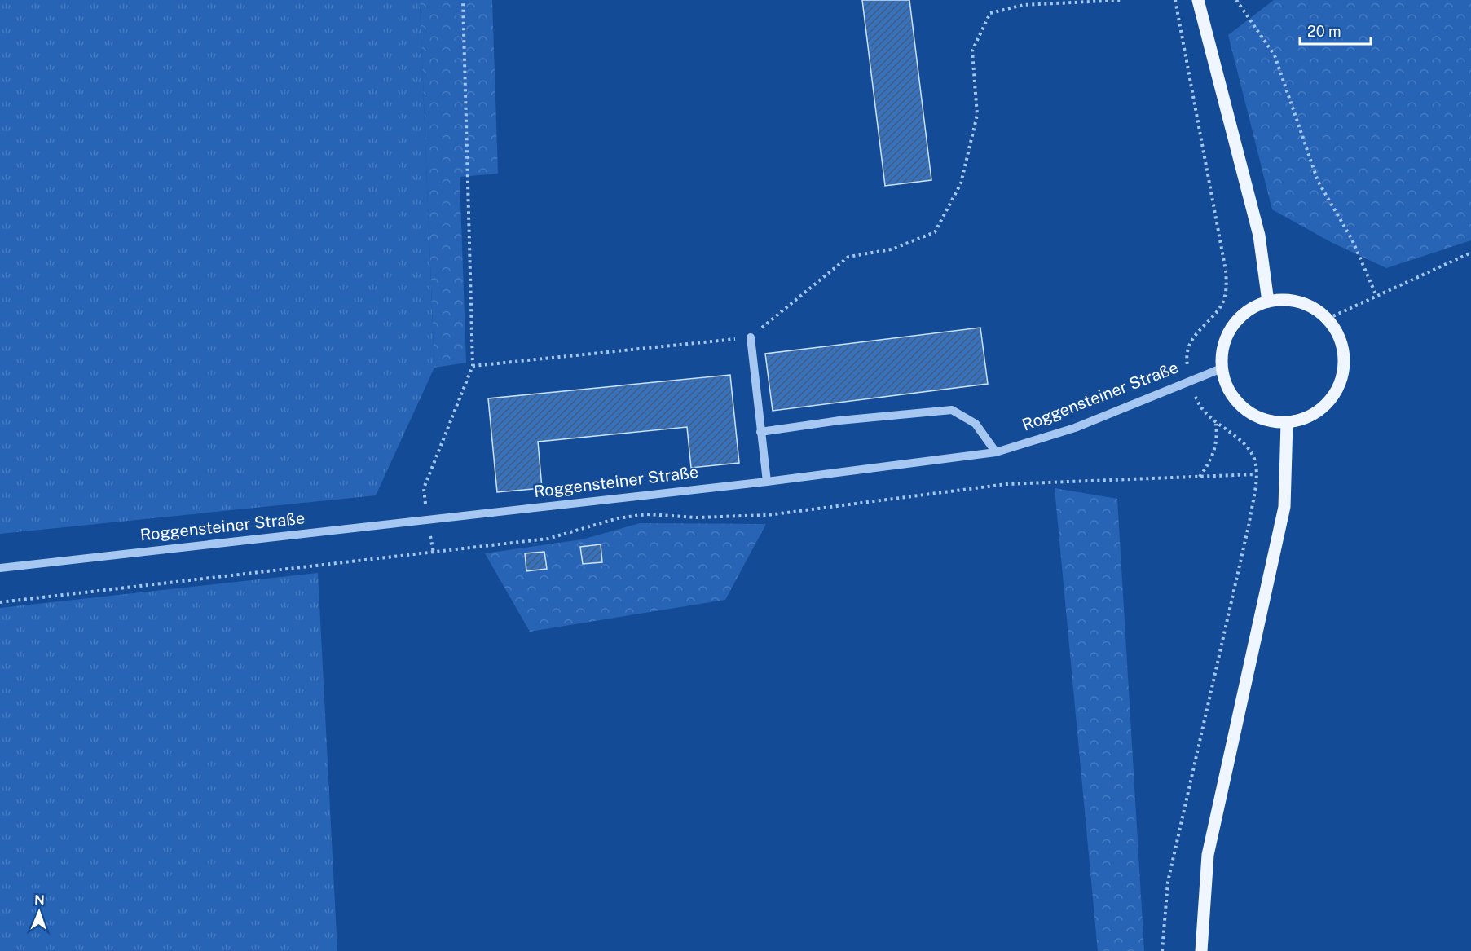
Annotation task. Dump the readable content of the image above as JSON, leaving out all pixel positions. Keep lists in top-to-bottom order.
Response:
{
  "streets": {
    "street": ["Roggensteiner Straße"]
  },
  "scale_bar": "20 m",
  "north": "top"
}
